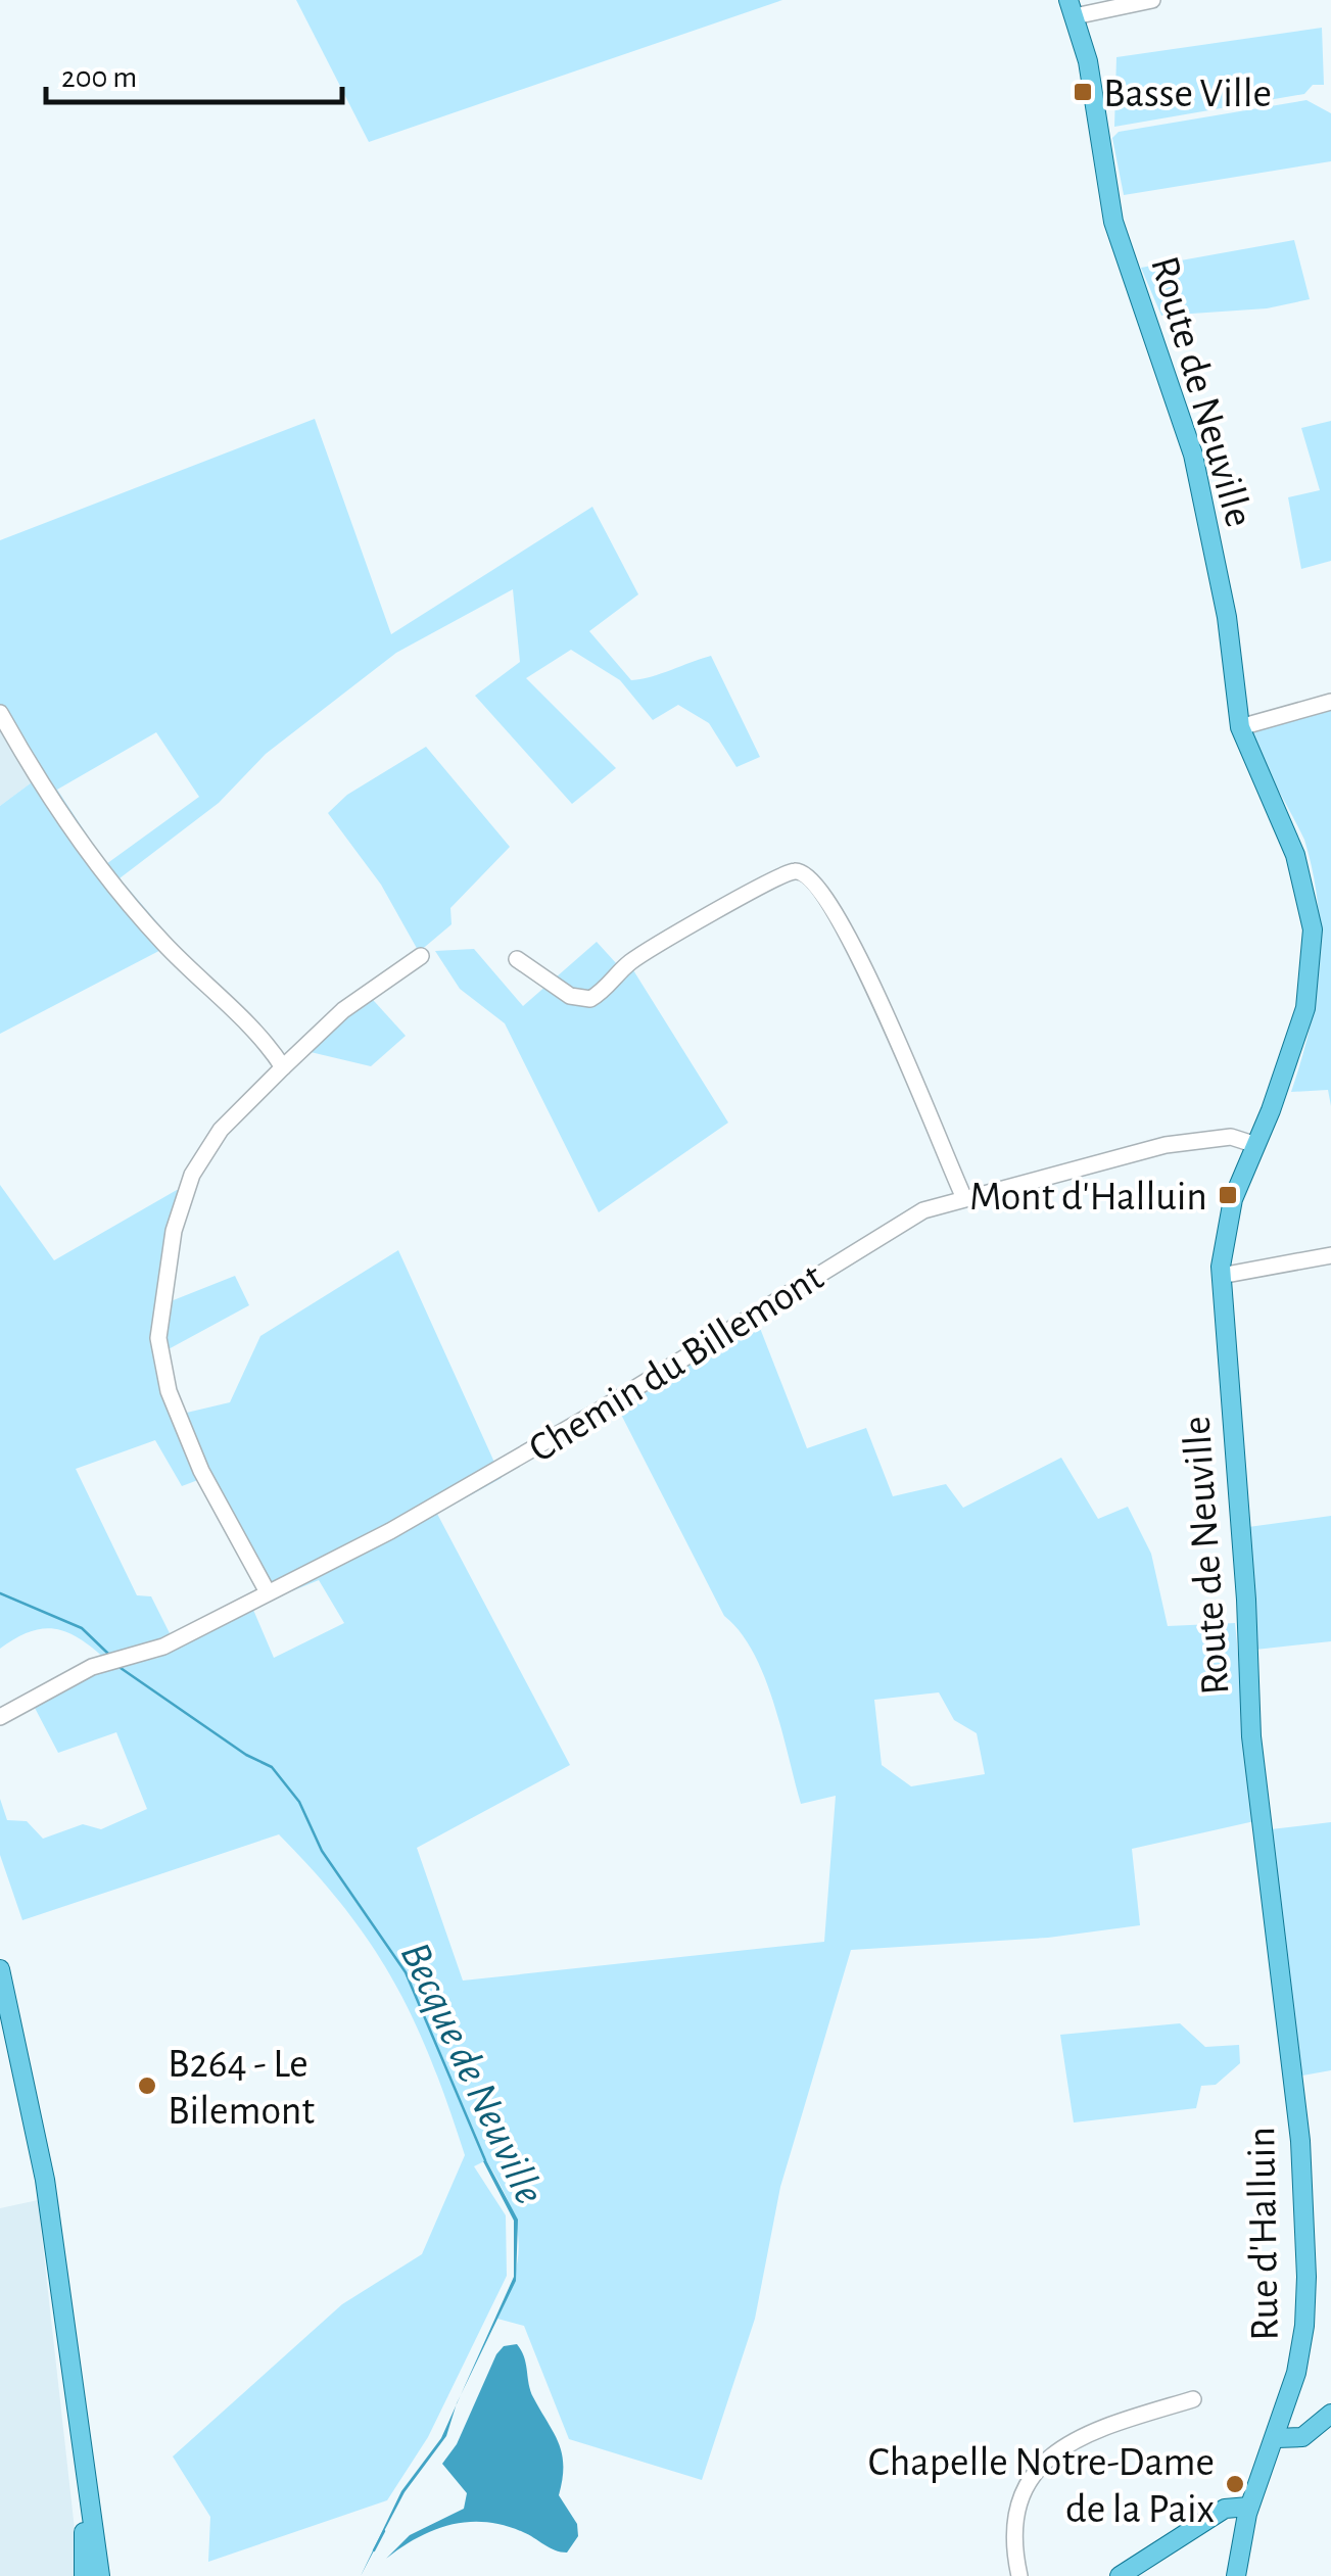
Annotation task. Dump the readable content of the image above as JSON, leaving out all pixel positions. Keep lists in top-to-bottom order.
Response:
{
  "streets": {
    "main road": ["Route de Neuville", "Rue d'Halluin"],
    "street": ["Chemin du Billemont"]
  },
  "crossings": [
    ["Route de Neuville", "Chemin du Billemont"],
    ["Route de Neuville", "Rue d'Halluin"]
  ],
  "water": ["Becque de Neuville"],
  "places": {
    "transit": ["Basse Ville", "Mont d'Halluin"],
    "other": ["B264 - Le Bilemont", "Chapelle Notre-Dame de la Paix"]
  },
  "scale_bar": "200 m"
}
